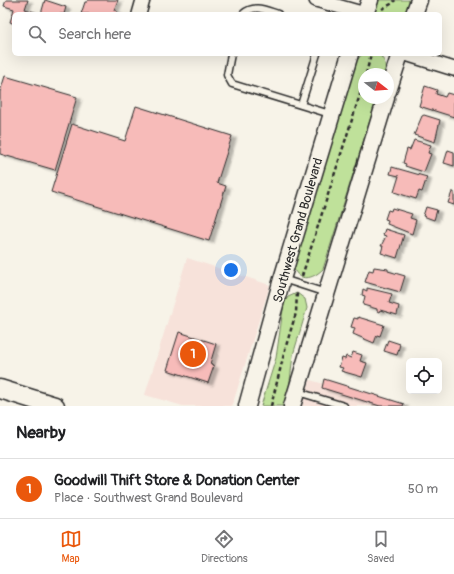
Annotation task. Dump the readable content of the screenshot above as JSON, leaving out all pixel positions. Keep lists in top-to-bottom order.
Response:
{
  "streets": {
    "street": ["Southwest Grand Boulevard"]
  },
  "north": "right",
  "page": {
    "search": "Search here",
    "pins": "1",
    "heading": "Nearby",
    "list": [
      {
        "mark": "1",
        "name": "Goodwill Thift Store & Donation Center",
        "note": "Place · Southwest Grand Boulevard",
        "value": "50 m"
      }
    ],
    "nav": ["Map", "Directions", "Saved"]
  }
}
